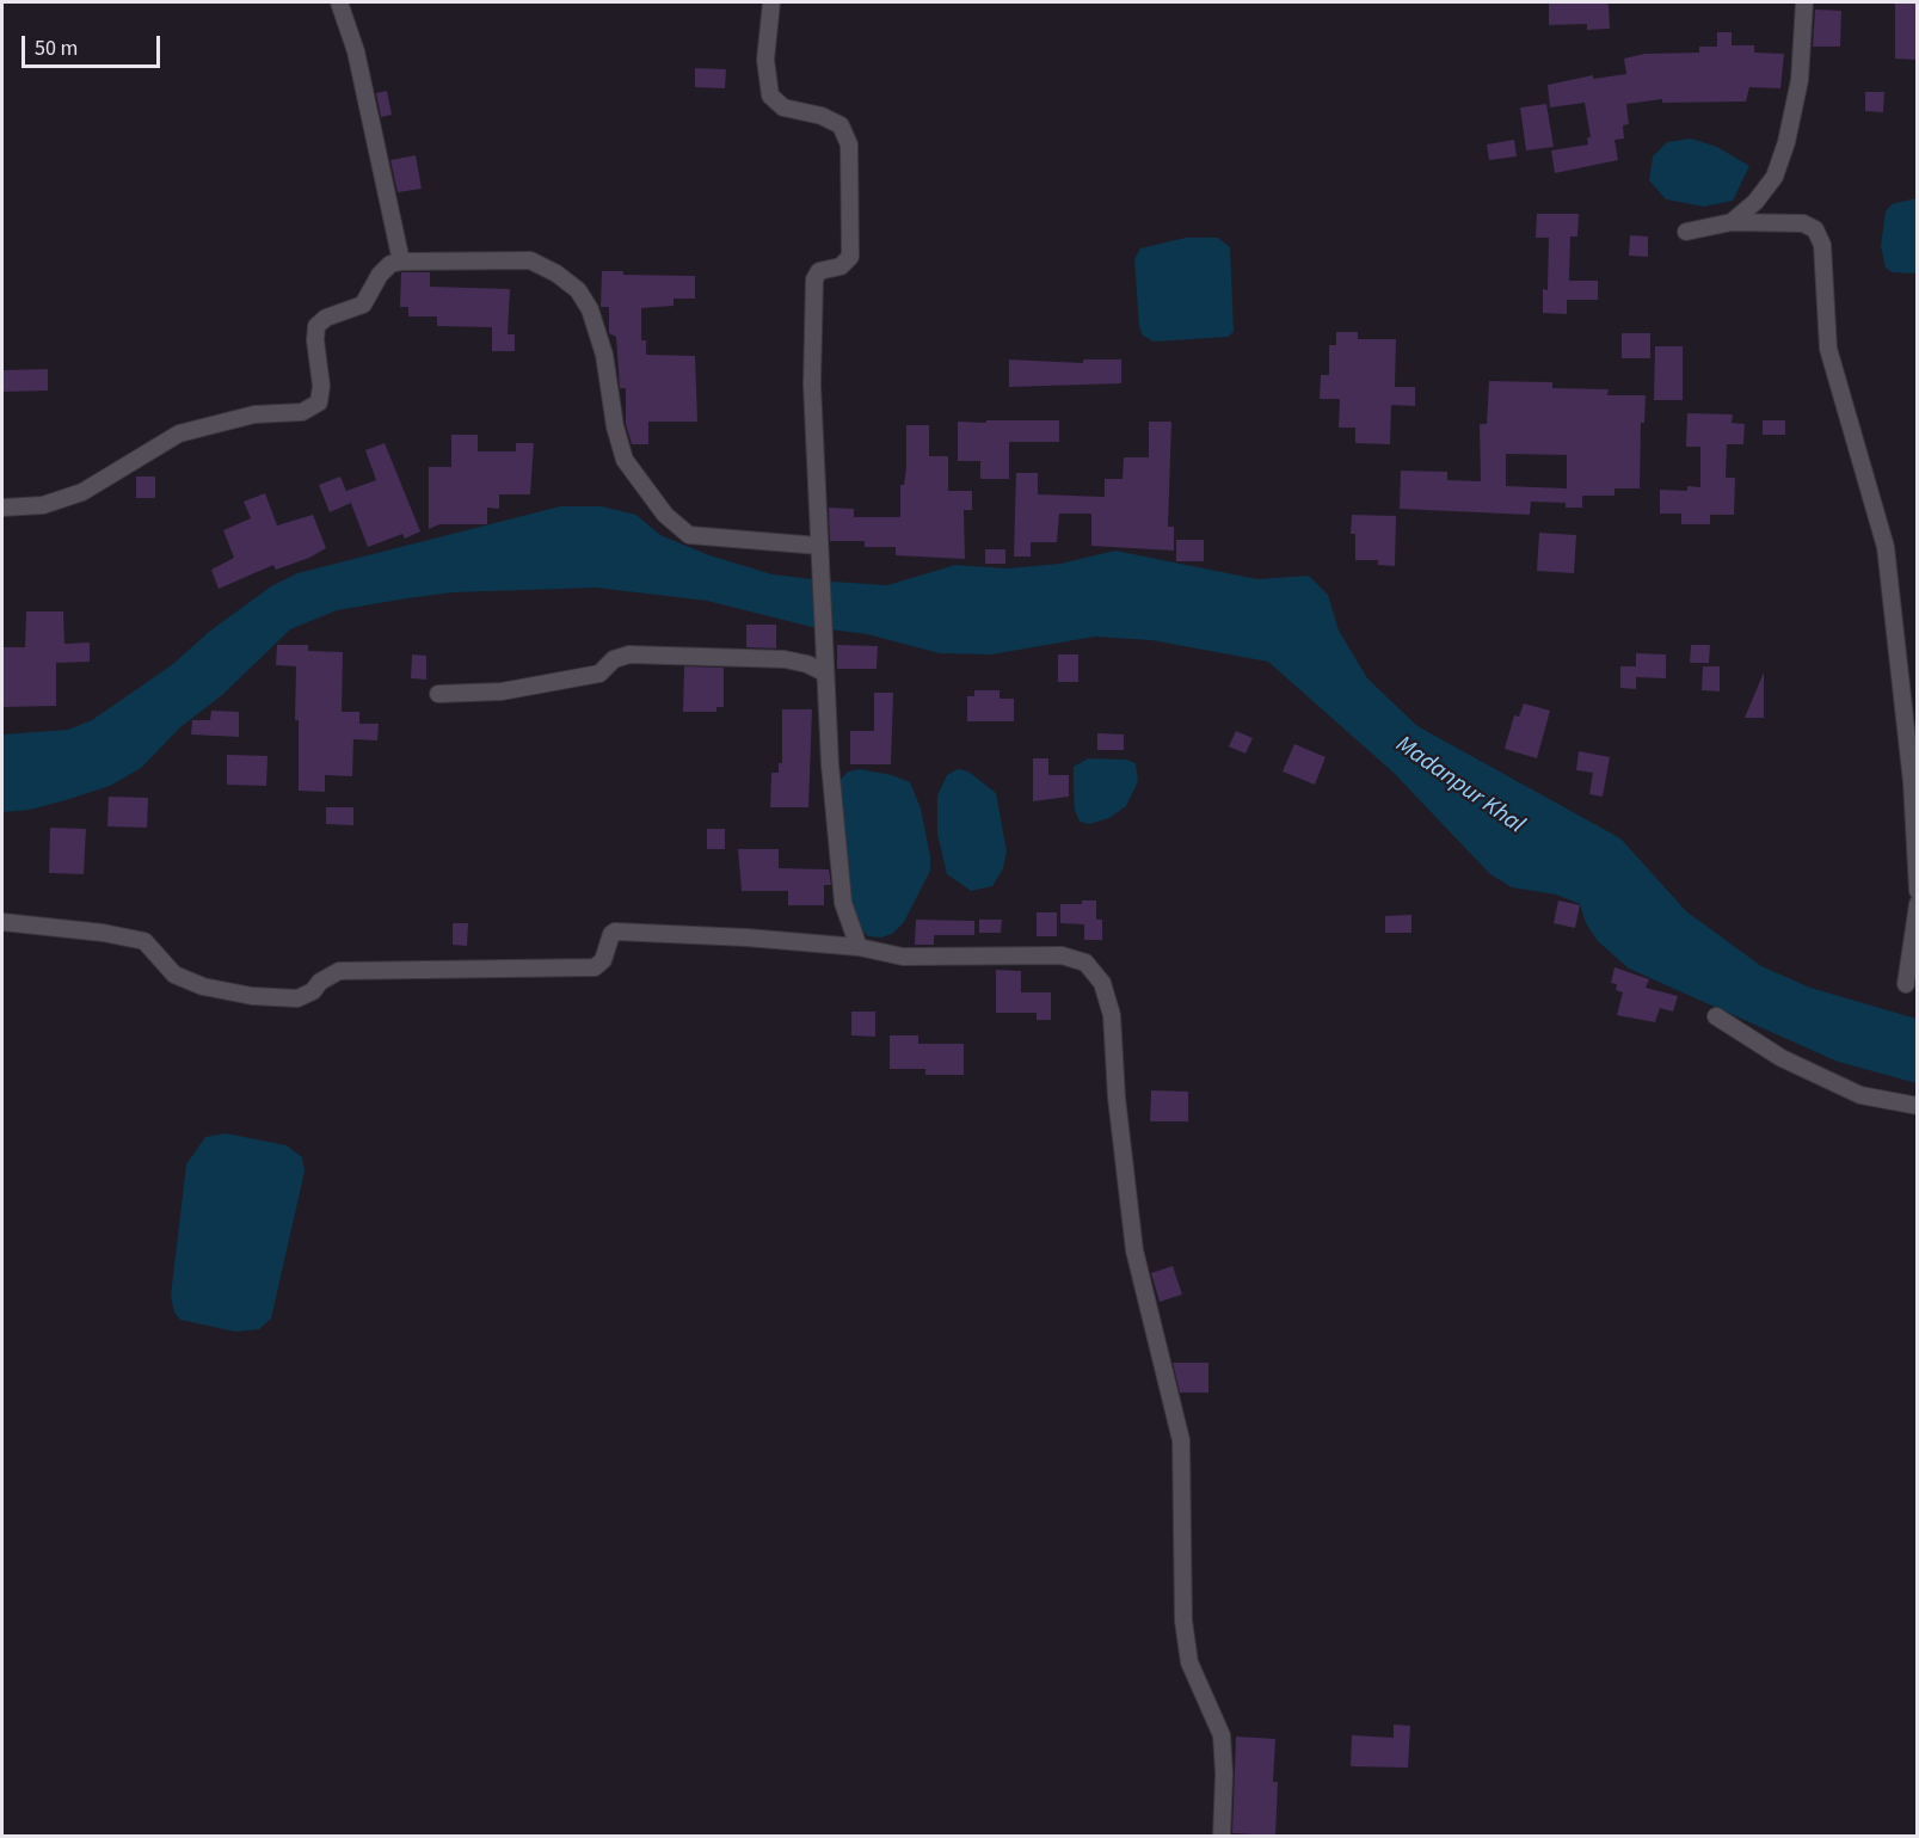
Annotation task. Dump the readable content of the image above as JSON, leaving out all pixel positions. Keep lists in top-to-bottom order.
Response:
{
  "water": ["Madanpur Khal"],
  "scale_bar": "50 m"
}
